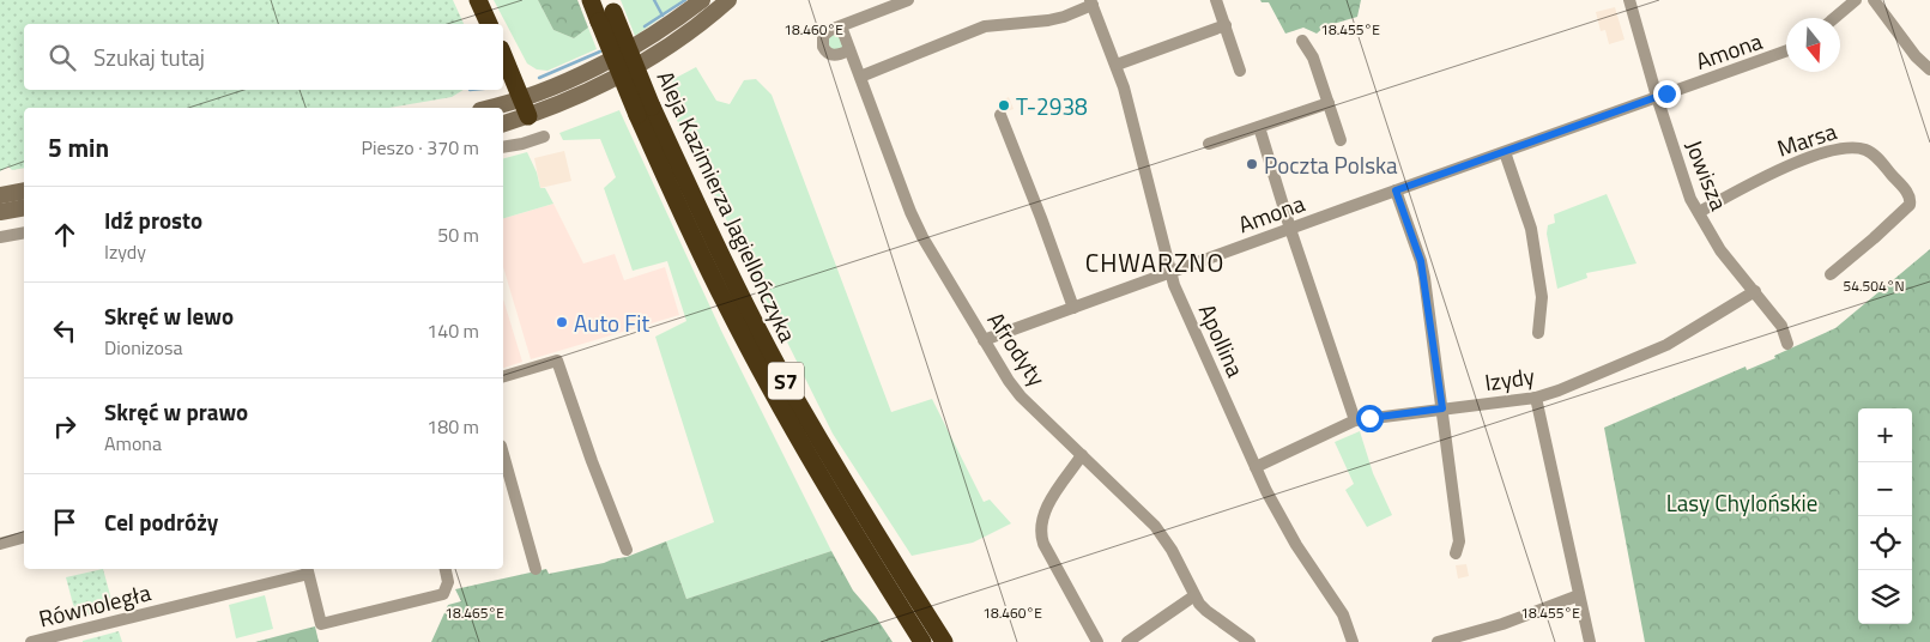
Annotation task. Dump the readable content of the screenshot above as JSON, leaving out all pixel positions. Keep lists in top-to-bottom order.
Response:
{
  "streets": {
    "highway": ["Aleja Kazimierza Jagiellończyka", "S7"],
    "street": [
      "Amona",
      "Marsa",
      "Jowisza",
      "Apollina",
      "Afrodyty",
      "Izydy",
      "Równoległa"
    ]
  },
  "crossings": [
    ["Amona", "Jowisza"],
    ["Amona", "Apollina"],
    ["Amona", "Afrodyty"],
    ["Marsa", "Jowisza"],
    ["Jowisza", "Izydy"],
    ["Apollina", "Izydy"]
  ],
  "districts": ["CHWARZNO"],
  "parks": ["Lasy Chylońskie"],
  "places": ["T-2938", "Poczta Polska", "Auto Fit"],
  "north": "bottom",
  "page": {
    "search": "Szukaj tutaj",
    "heading": ["5 min", "Pieszo · 370 m"],
    "list": [
      ["Idź prosto", "Izydy", "50 m"],
      ["Skręć w lewo", "Dionizosa", "140 m"],
      ["Skręć w prawo", "Amona", "180 m"],
      "Cel podróży"
    ],
    "map_buttons": ["+", "−"]
  },
  "coordinates": [
    "18.460°E",
    "18.455°E",
    "54.504°N",
    "18.465°E"
  ]
}
